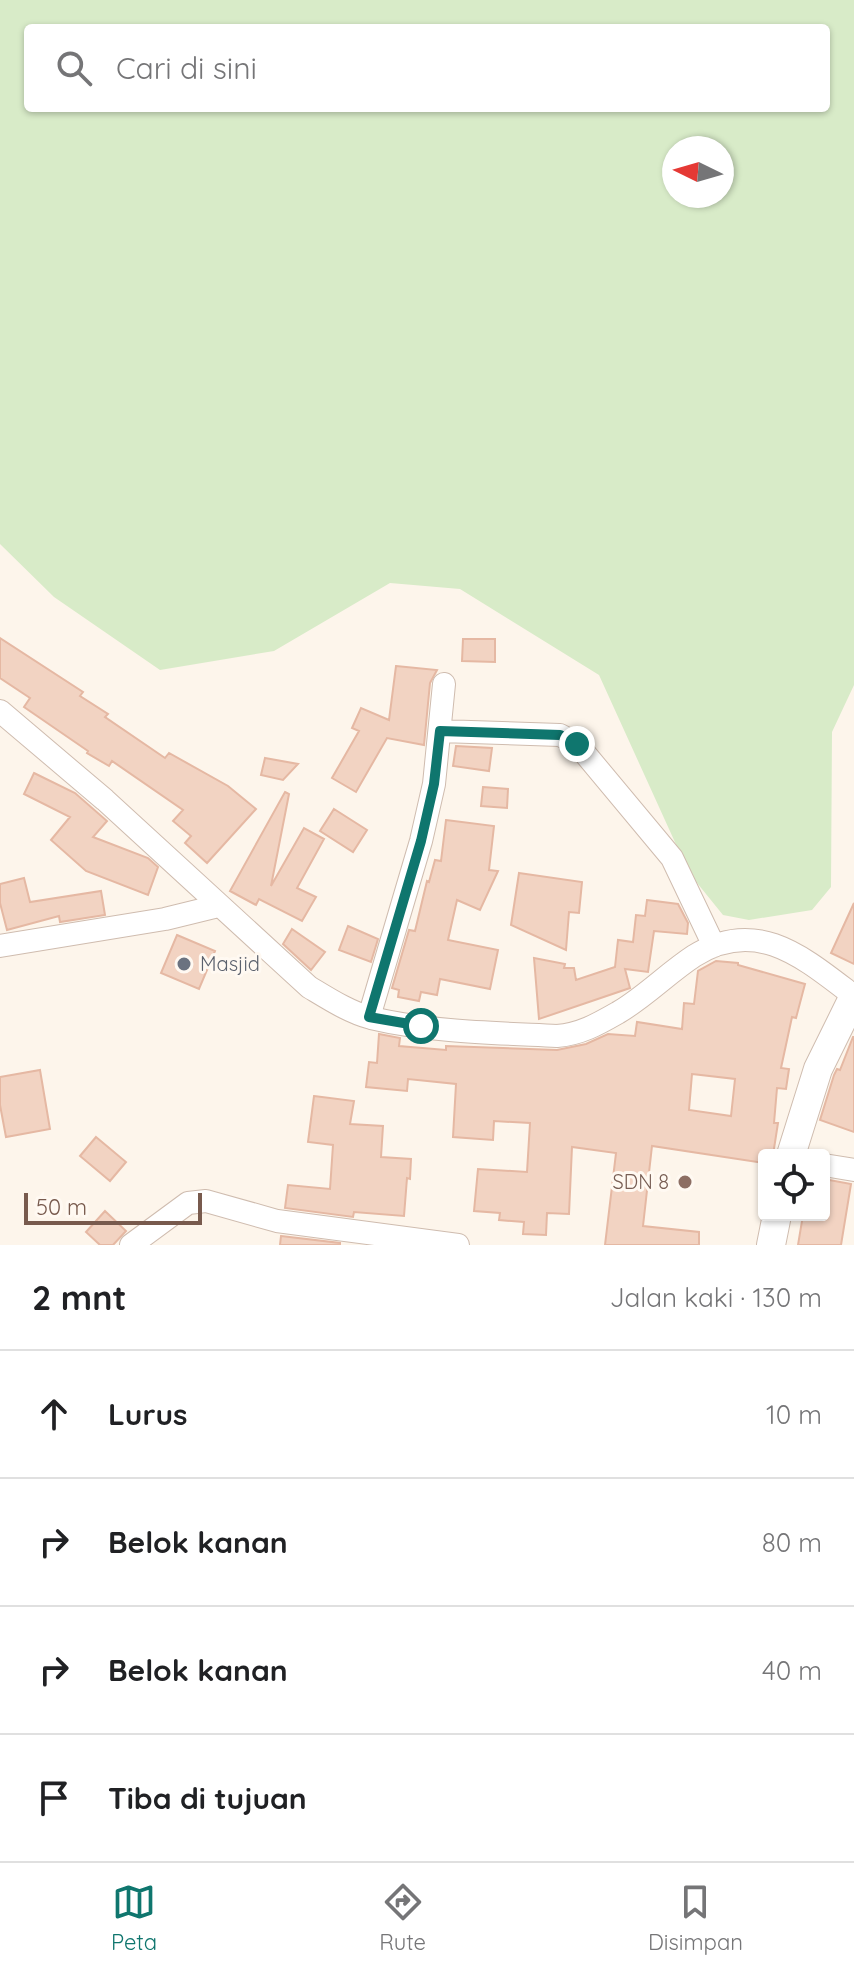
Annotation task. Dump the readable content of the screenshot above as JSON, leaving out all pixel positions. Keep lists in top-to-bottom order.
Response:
{
  "places": ["Masjid", "SDN 8"],
  "scale_bar": "50 m",
  "north": "left",
  "page": {
    "search": "Cari di sini",
    "scale": "50 m",
    "heading": ["2 mnt", "Jalan kaki · 130 m"],
    "list": [
      ["Lurus", "10 m"],
      ["Belok kanan", "80 m"],
      ["Belok kanan", "40 m"],
      "Tiba di tujuan"
    ],
    "nav": ["Peta", "Rute", "Disimpan"]
  }
}
